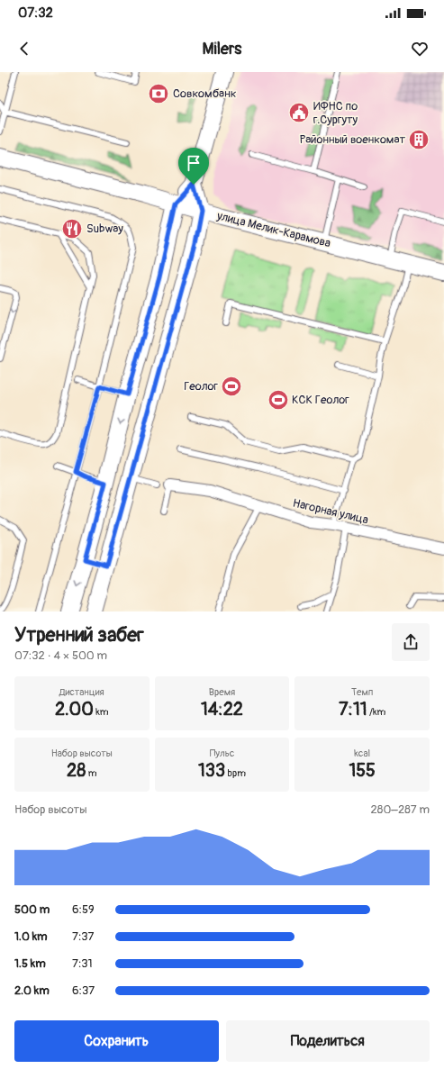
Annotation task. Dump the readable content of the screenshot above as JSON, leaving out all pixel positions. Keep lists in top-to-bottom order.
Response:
{
  "streets": {
    "main road": ["улица Мелик-Карамова"],
    "street": ["Нагорная улица"]
  },
  "places": {
    "bank": ["Совкомбанк"],
    "public building": ["ИФНС по г.Сургуту"],
    "building": ["Районный военкомат"],
    "restaurant": ["Subway"],
    "sports": ["Геолог", "КСК Геолог"]
  },
  "page": {
    "status": "07:32",
    "header": "Milers",
    "heading": ["Утренний забег", "07:32 · 4 × 500 m"],
    "stats": [
      ["Дистанция", "2.00 km"],
      ["Время", "14:22"],
      ["Темп", "7:11 /km"],
      ["Набор высоты", "28 m"],
      ["Пульс", "133 bpm"],
      ["kcal", "155"]
    ],
    "chart": ["Набор высоты", "280–287 m"],
    "list": [
      {
        "name": "500 m",
        "note": "6:59"
      },
      {
        "name": "1.0 km",
        "note": "7:37"
      },
      {
        "name": "1.5 km",
        "note": "7:31"
      },
      {
        "name": "2.0 km",
        "note": "6:37"
      }
    ],
    "buttons": ["Сохранить", "Поделиться"]
  }
}
